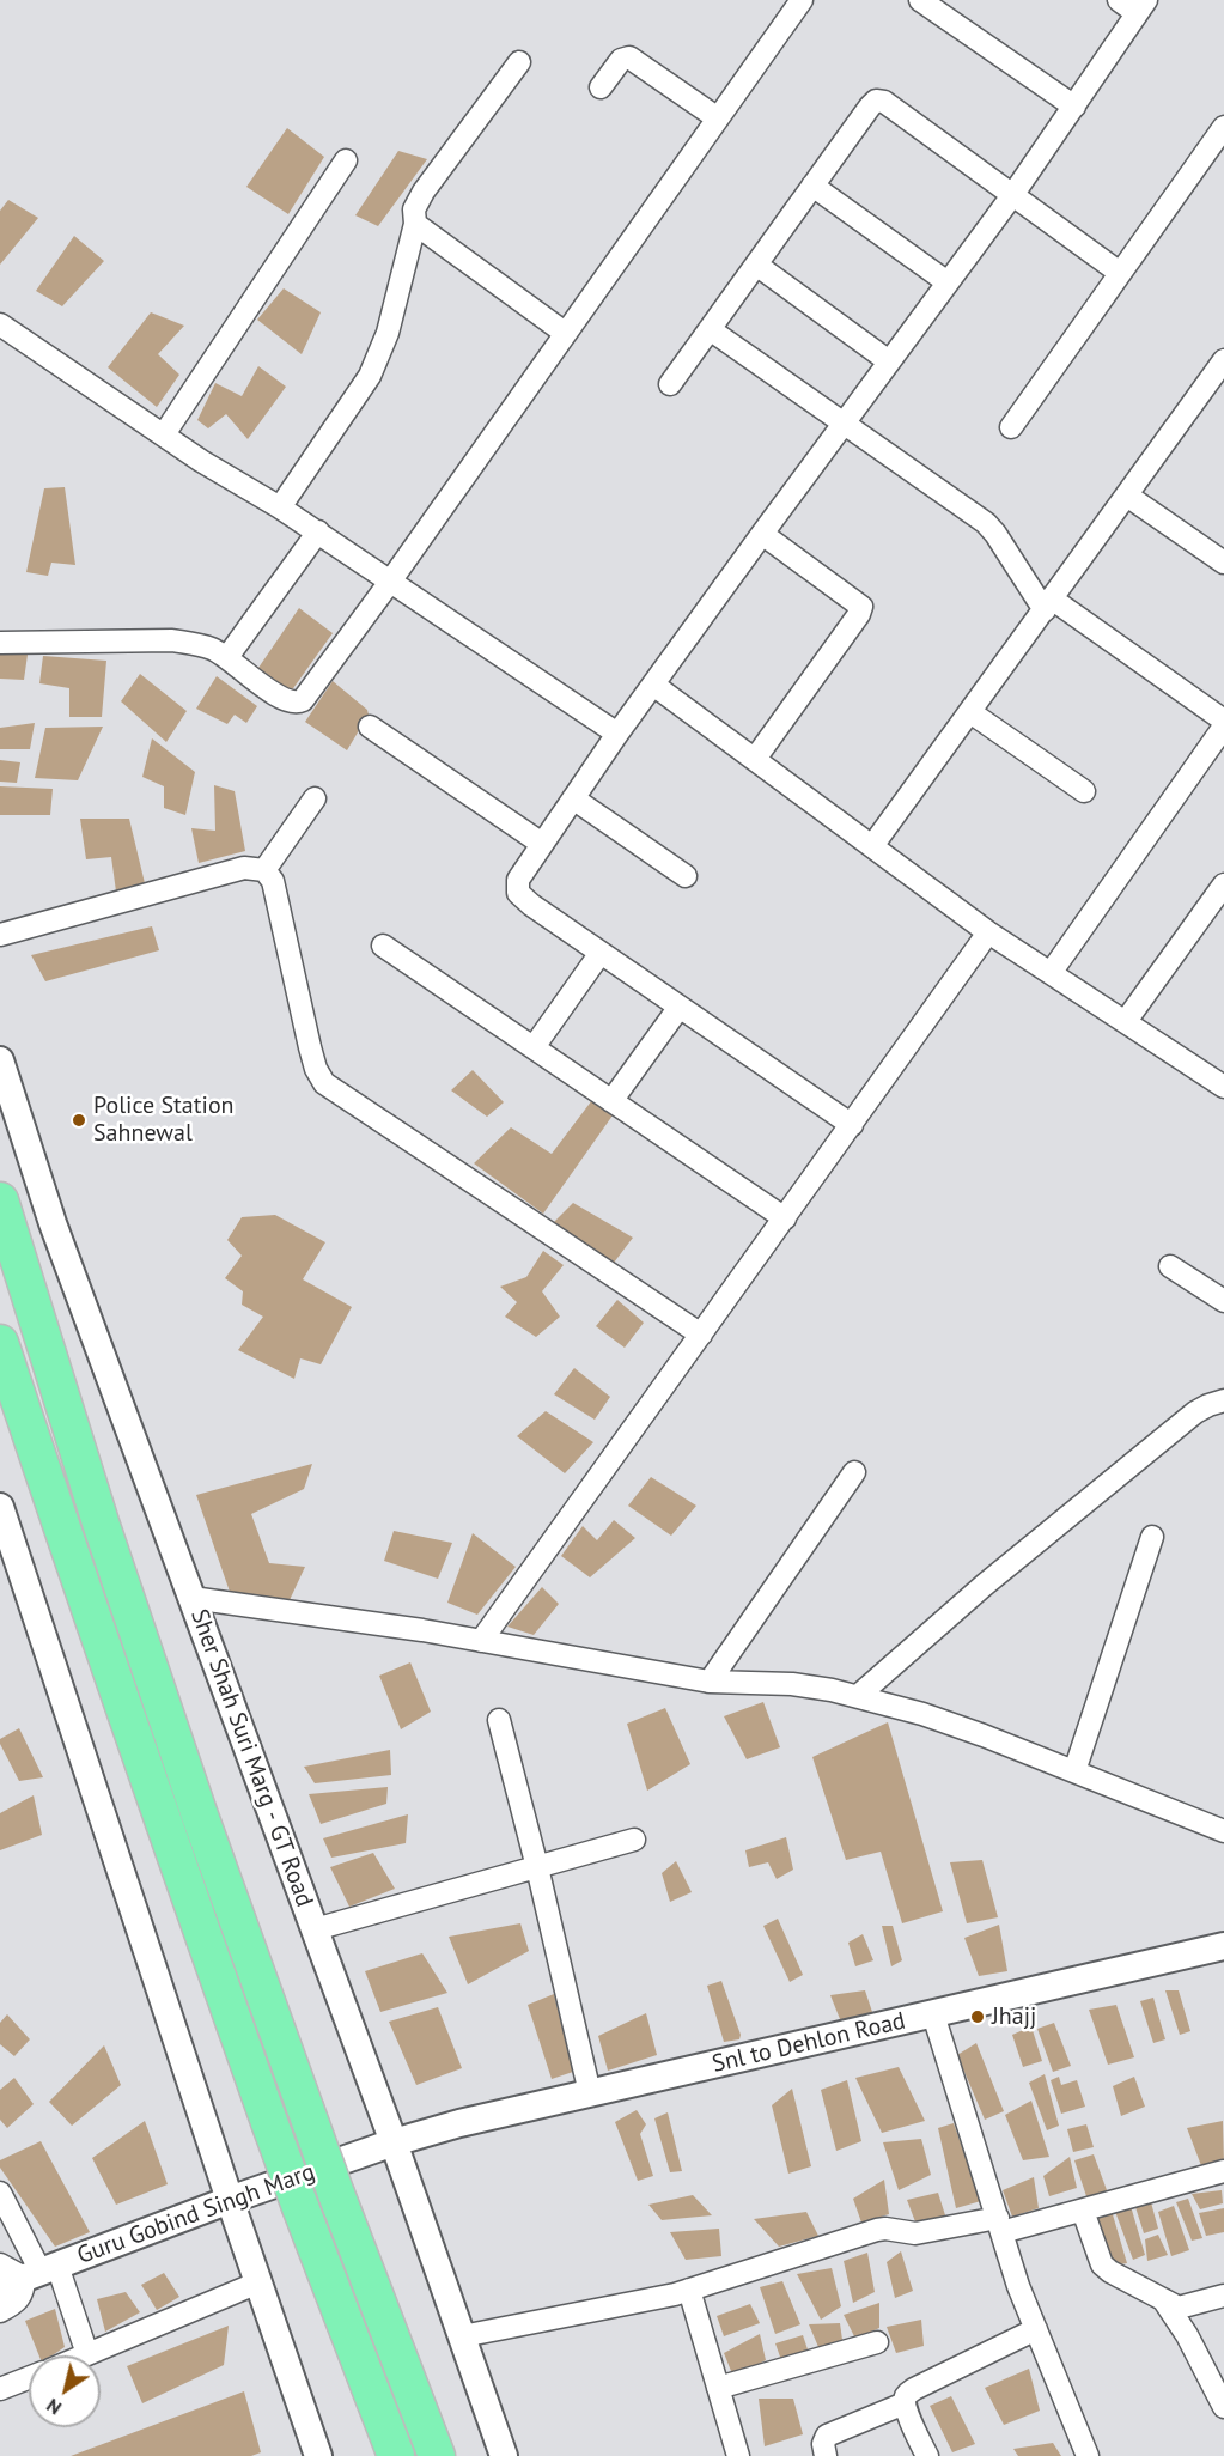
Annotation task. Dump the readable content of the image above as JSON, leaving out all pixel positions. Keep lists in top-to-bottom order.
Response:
{
  "streets": {
    "street": ["Sher Shah Suri Marg - GT Road", "Snl to Dehlon Road", "Guru Gobind Singh Marg"]
  },
  "crossings": [
    ["Sher Shah Suri Marg - GT Road", "Snl to Dehlon Road"],
    ["Sher Shah Suri Marg - GT Road", "Guru Gobind Singh Marg"],
    ["Snl to Dehlon Road", "Guru Gobind Singh Marg"]
  ],
  "places": ["Police Station Sahnewal", "Jhajj"],
  "north": "bottom left"
}
